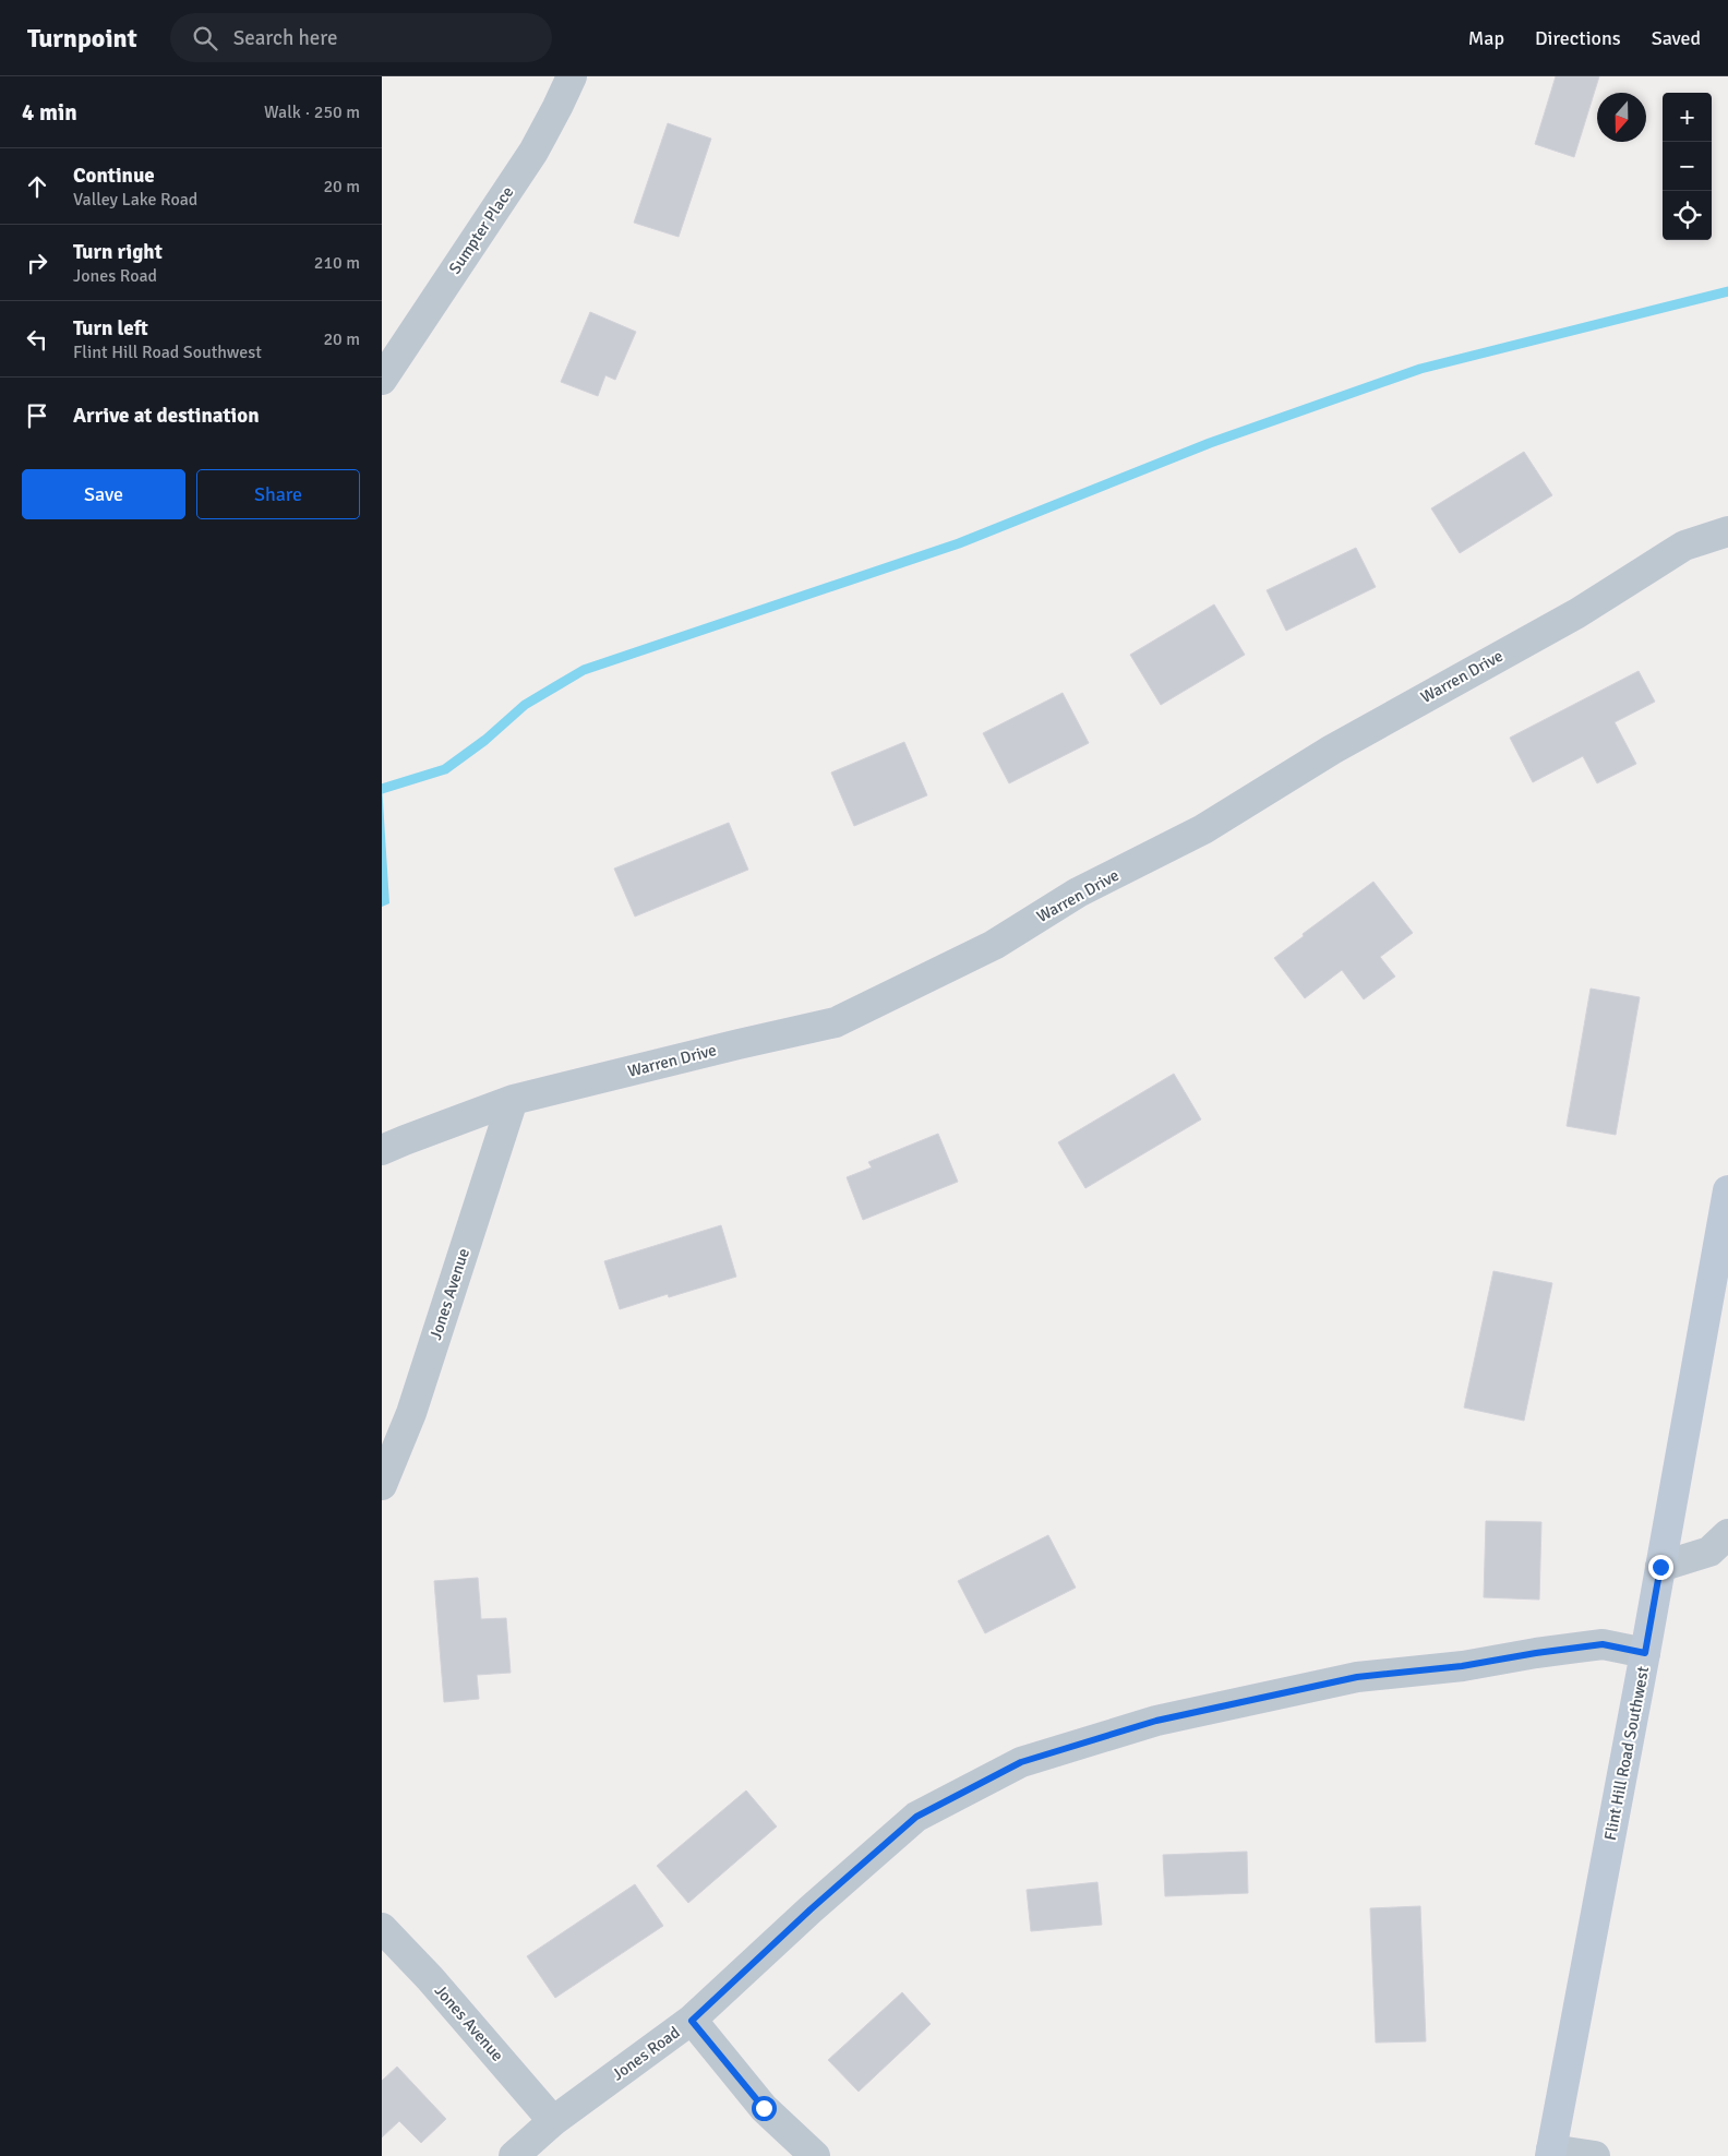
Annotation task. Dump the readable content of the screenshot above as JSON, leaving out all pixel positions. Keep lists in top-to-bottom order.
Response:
{
  "streets": {
    "street": [
      "Sumpter Place",
      "Warren Drive",
      "Jones Avenue",
      "Flint Hill Road Southwest",
      "Jones Road"
    ]
  },
  "crossings": [
    ["Warren Drive", "Jones Avenue"],
    ["Jones Avenue", "Jones Road"],
    ["Flint Hill Road Southwest", "Jones Road"]
  ],
  "north": "bottom",
  "page": {
    "header": "Turnpoint",
    "search": "Search here",
    "nav": ["Map", "Directions", "Saved"],
    "heading": ["4 min", "Walk · 250 m"],
    "map_buttons": ["+", "−"],
    "list": [
      ["Continue", "Valley Lake Road", "20 m"],
      ["Turn right", "Jones Road", "210 m"],
      ["Turn left", "Flint Hill Road Southwest", "20 m"],
      "Arrive at destination"
    ],
    "buttons": ["Save", "Share"]
  }
}
